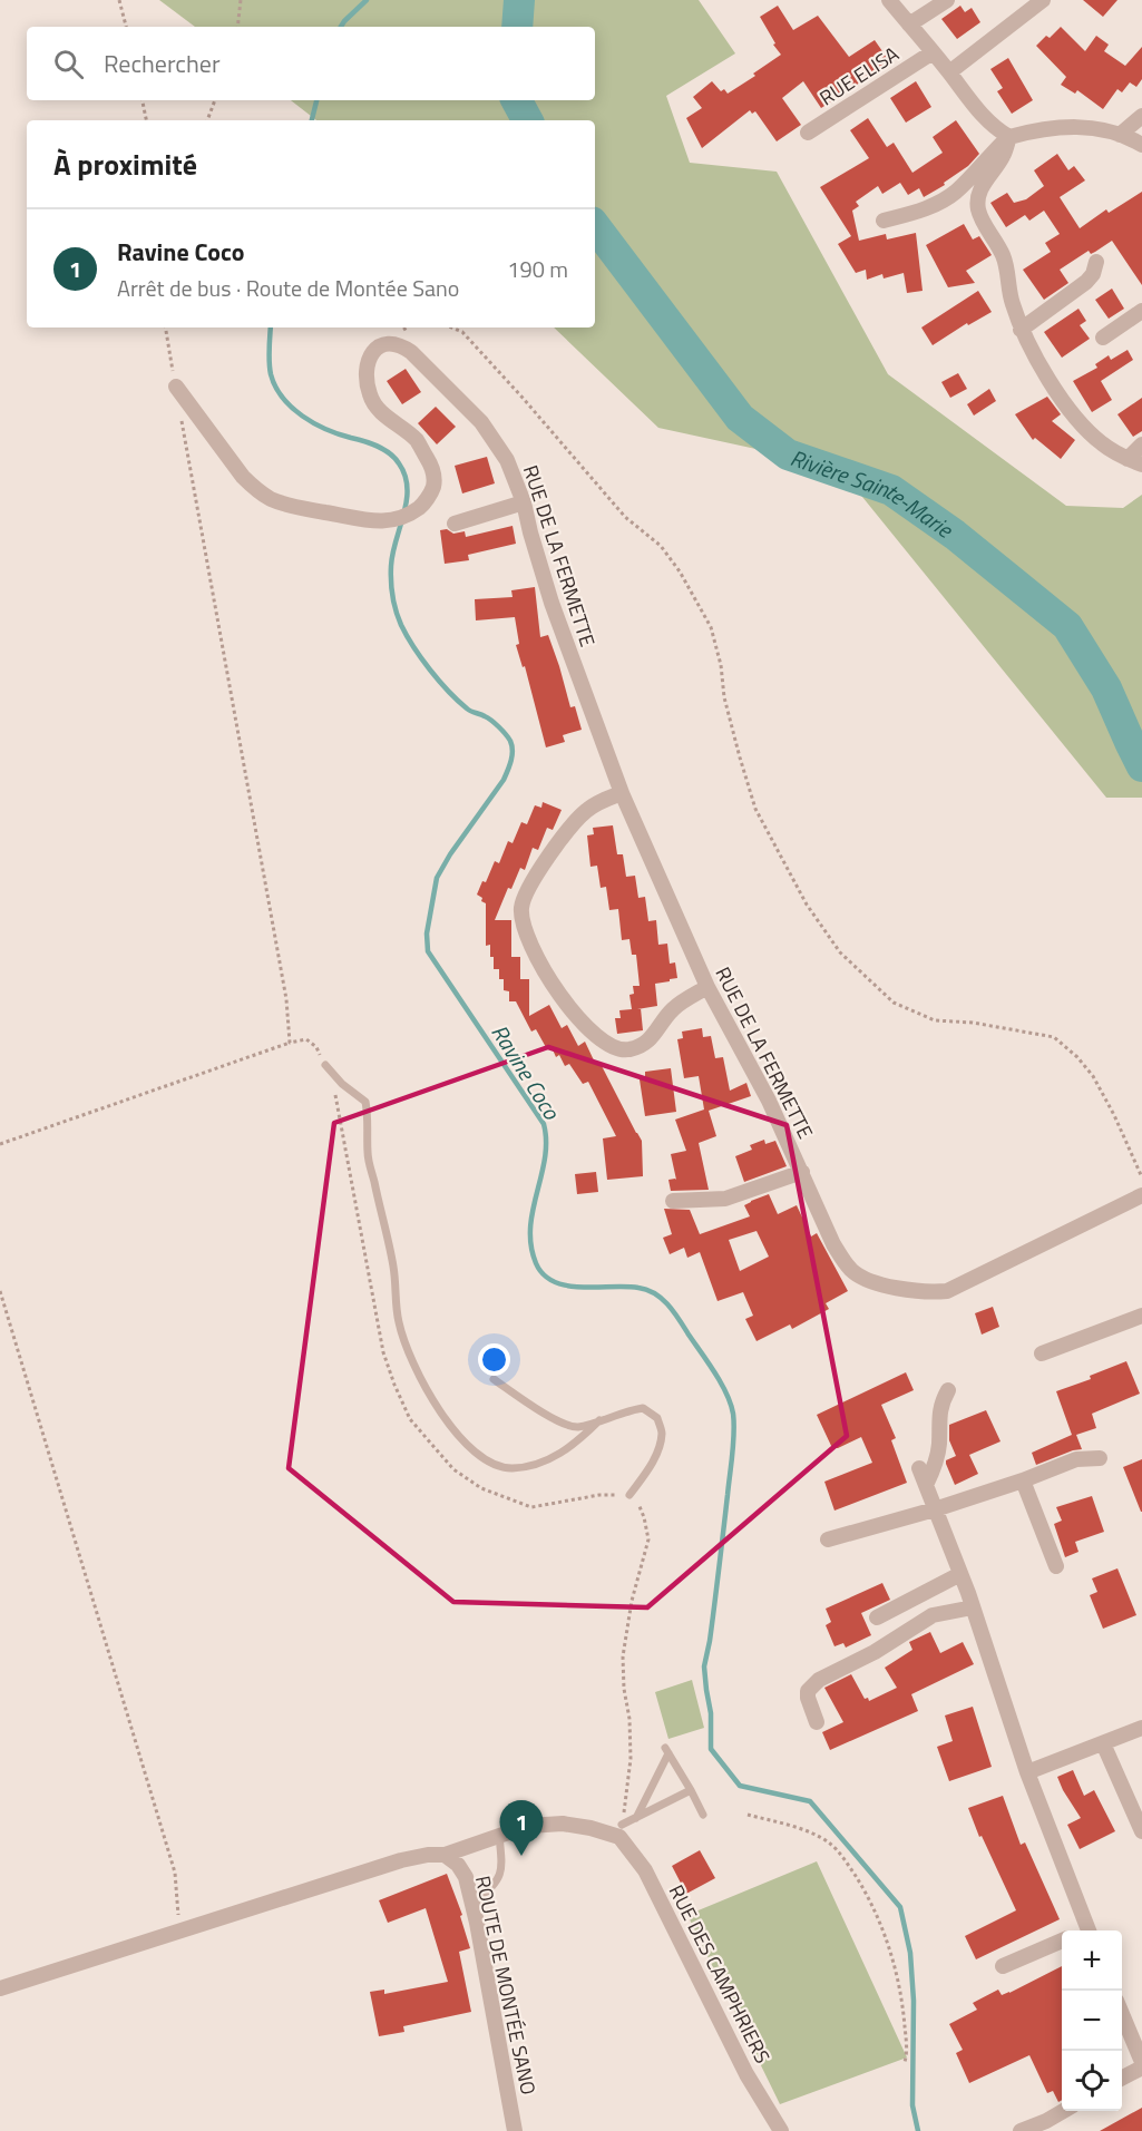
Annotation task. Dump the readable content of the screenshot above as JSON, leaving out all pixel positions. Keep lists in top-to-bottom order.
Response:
{
  "streets": {
    "street": [
      "RUE ELISA",
      "RUE DE LA FERMETTE",
      "RUE DES CAMPHRIERS",
      "ROUTE DE MONTÉE SANO"
    ]
  },
  "water": ["Rivière Sainte-Marie", "Ravine Coco"],
  "page": {
    "search": "Rechercher",
    "heading": "À proximité",
    "list": [
      {
        "mark": "1",
        "name": "Ravine Coco",
        "note": "Arrêt de bus · Route de Montée Sano",
        "value": "190 m"
      }
    ],
    "pins": "1",
    "map_buttons": ["+", "−"]
  }
}
